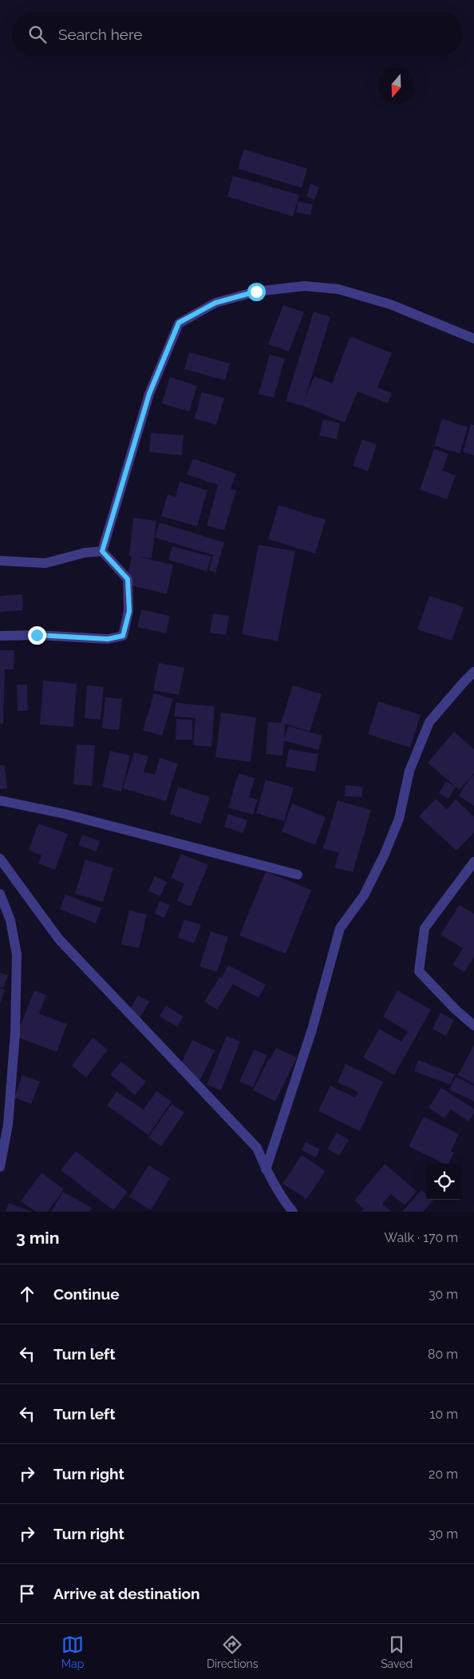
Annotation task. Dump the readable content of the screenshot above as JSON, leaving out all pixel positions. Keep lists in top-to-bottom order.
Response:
{
  "north": "bottom",
  "page": {
    "search": "Search here",
    "heading": ["3 min", "Walk · 170 m"],
    "list": [
      ["Continue", "30 m"],
      ["Turn left", "80 m"],
      ["Turn left", "10 m"],
      ["Turn right", "20 m"],
      ["Turn right", "30 m"],
      "Arrive at destination"
    ],
    "nav": ["Map", "Directions", "Saved"]
  }
}
